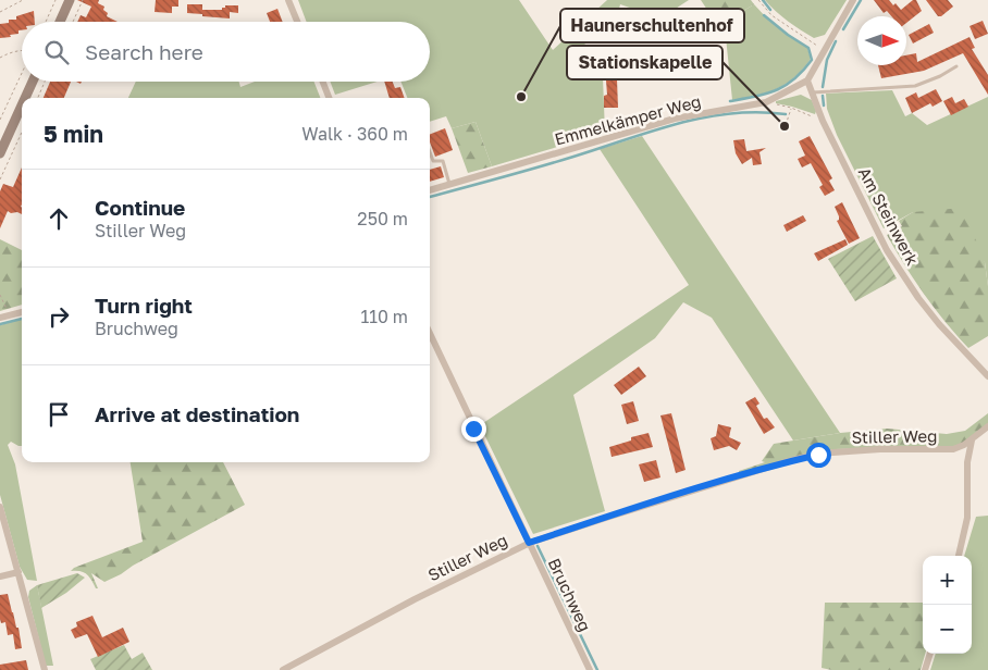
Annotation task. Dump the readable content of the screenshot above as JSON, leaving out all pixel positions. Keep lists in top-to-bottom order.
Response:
{
  "streets": {
    "street": [
      "Emmelkämper Weg",
      "Am Steinwerk",
      "Stiller Weg",
      "Bruchweg"
    ]
  },
  "crossings": [
    ["Emmelkämper Weg", "Am Steinwerk"],
    ["Stiller Weg", "Bruchweg"]
  ],
  "places": ["Haunerschultenhof", "Stationskapelle"],
  "north": "right",
  "page": {
    "search": "Search here",
    "heading": ["5 min", "Walk · 360 m"],
    "list": [
      ["Continue", "Stiller Weg", "250 m"],
      ["Turn right", "Bruchweg", "110 m"],
      "Arrive at destination"
    ],
    "map_buttons": ["+", "−"]
  }
}
